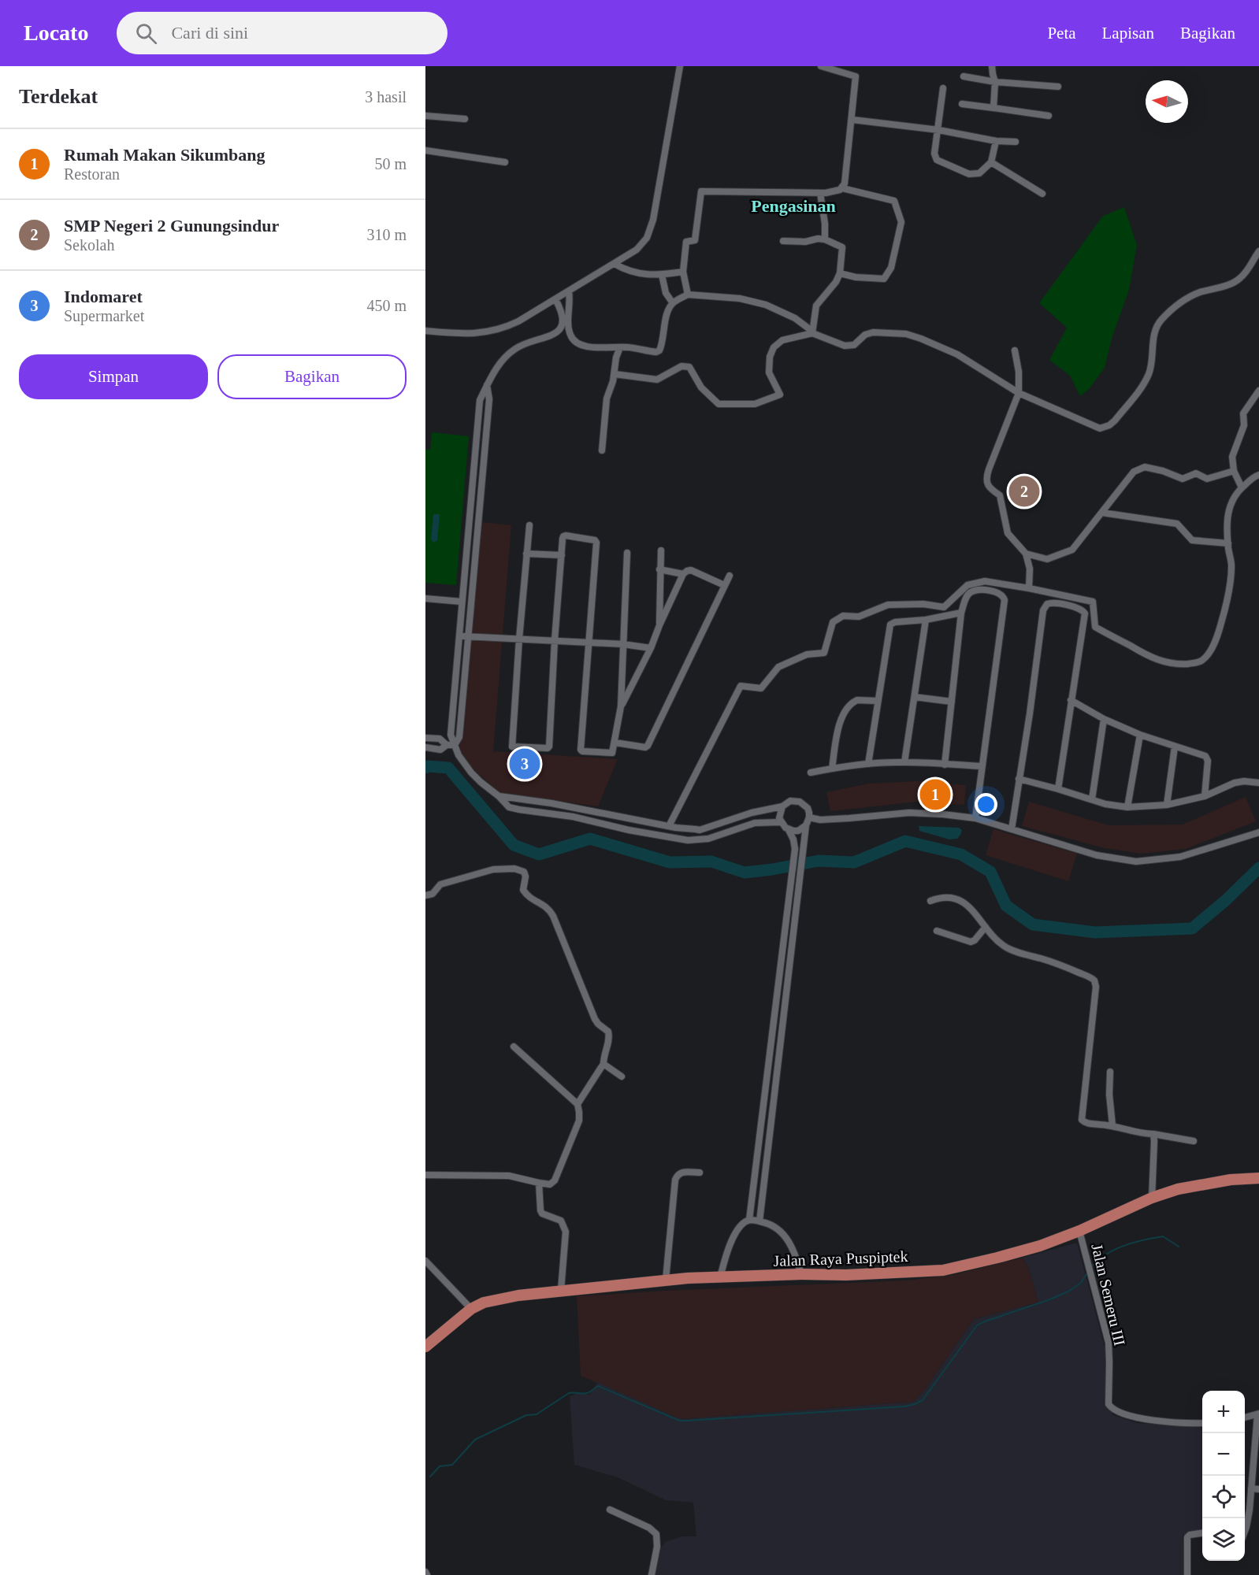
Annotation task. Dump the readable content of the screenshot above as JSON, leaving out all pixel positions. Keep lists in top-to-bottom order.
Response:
{
  "streets": {
    "main road": ["Jalan Raya Puspiptek"],
    "street": ["Jalan Semeru III"]
  },
  "crossings": [
    ["Jalan Raya Puspiptek", "Jalan Semeru III"]
  ],
  "districts": ["Pengasinan"],
  "north": "left",
  "page": {
    "header": "Locato",
    "search": "Cari di sini",
    "nav": ["Peta", "Lapisan", "Bagikan"],
    "heading": ["Terdekat", "3 hasil"],
    "list": [
      {
        "mark": "1",
        "name": "Rumah Makan Sikumbang",
        "note": "Restoran",
        "value": "50 m"
      },
      {
        "mark": "2",
        "name": "SMP Negeri 2 Gunungsindur",
        "note": "Sekolah",
        "value": "310 m"
      },
      {
        "mark": "3",
        "name": "Indomaret",
        "note": "Supermarket",
        "value": "450 m"
      }
    ],
    "buttons": ["Simpan", "Bagikan"],
    "pins": ["2", "3", "1"],
    "map_buttons": ["+", "−"]
  }
}
